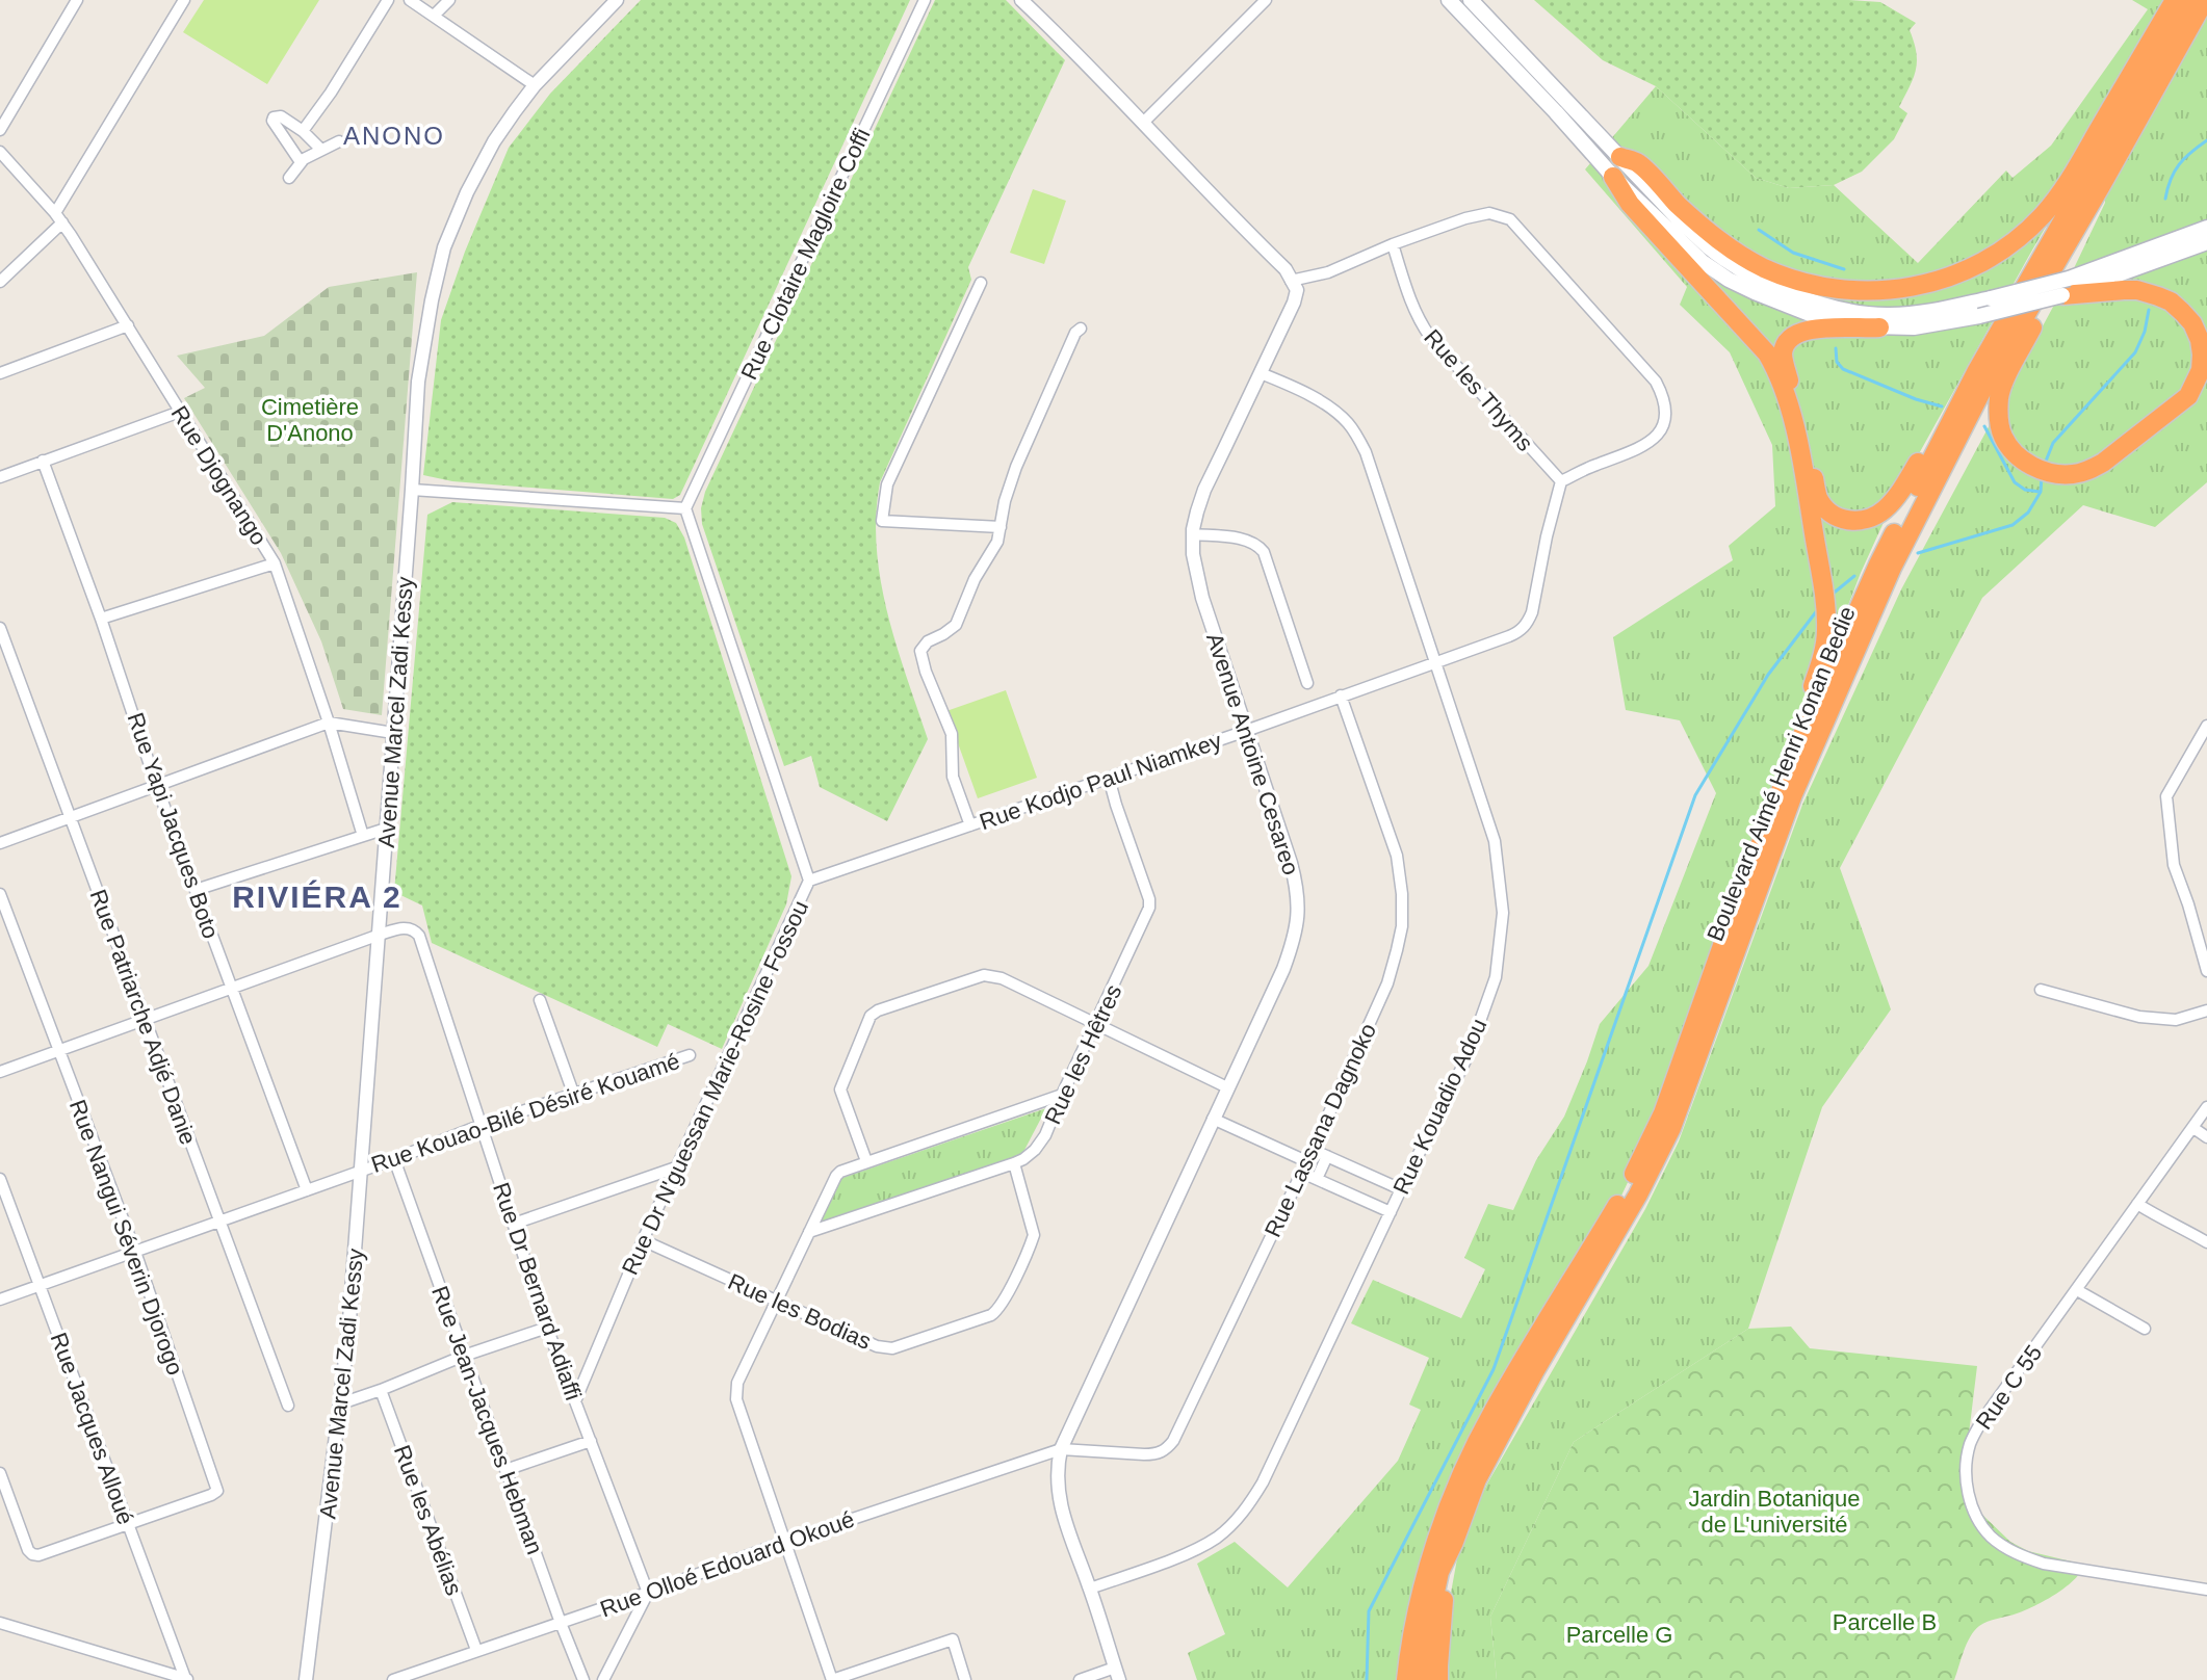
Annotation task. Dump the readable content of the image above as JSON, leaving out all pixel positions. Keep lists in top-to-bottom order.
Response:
{
  "streets": {
    "highway": ["Boulevard Aimé Henri Konan Bedie"],
    "street": [
      "Rue Clotaire Magloire Coffi",
      "Rue les Thyms",
      "Rue Djognango",
      "Avenue Marcel Zadi Kessy",
      "Avenue Antoine Cesareo",
      "Rue Kodjo Paul Niamkey",
      "Rue Yapi Jacques Boto",
      "Rue Patriarche Adjé Danie",
      "Rue les Hêtres",
      "Rue Dr N'guessan Marie-Rosine Fossou",
      "Rue Kouadio Adou",
      "Rue Kouao-Bilé Désiré Kouamé",
      "Rue Lassana Dagnoko",
      "Rue Nangui Séverin Djorogo",
      "Rue Dr Bernard Adiaffi",
      "Rue les Bodias",
      "Rue C 55",
      "Rue Jean-Jacques Hebman",
      "Rue Jacques Alloué",
      "Rue les Abélias",
      "Rue Olloé Edouard Okoué"
    ]
  },
  "crossings": [
    ["Rue Clotaire Magloire Coffi", "Rue Dr N'guessan Marie-Rosine Fossou"],
    ["Rue les Thyms", "Rue Kodjo Paul Niamkey"],
    ["Avenue Marcel Zadi Kessy", "Rue Kouao-Bilé Désiré Kouamé"],
    ["Avenue Marcel Zadi Kessy", "Rue Dr Bernard Adiaffi"],
    ["Avenue Antoine Cesareo", "Rue Kodjo Paul Niamkey"],
    ["Avenue Antoine Cesareo", "Rue Kouadio Adou"],
    ["Avenue Antoine Cesareo", "Rue Lassana Dagnoko"],
    ["Avenue Antoine Cesareo", "Rue Olloé Edouard Okoué"],
    ["Rue Kodjo Paul Niamkey", "Rue les Hêtres"],
    ["Rue Kodjo Paul Niamkey", "Rue Dr N'guessan Marie-Rosine Fossou"],
    ["Rue Kodjo Paul Niamkey", "Rue Kouadio Adou"],
    ["Rue Kodjo Paul Niamkey", "Rue Lassana Dagnoko"],
    ["Rue Yapi Jacques Boto", "Rue Kouao-Bilé Désiré Kouamé"],
    ["Rue Yapi Jacques Boto", "Rue Dr Bernard Adiaffi"],
    ["Rue Patriarche Adjé Danie", "Rue Kouao-Bilé Désiré Kouamé"],
    ["Rue Patriarche Adjé Danie", "Rue Dr Bernard Adiaffi"],
    ["Rue les Hêtres", "Rue les Bodias"],
    ["Rue Dr N'guessan Marie-Rosine Fossou", "Rue Dr Bernard Adiaffi"],
    ["Rue Dr N'guessan Marie-Rosine Fossou", "Rue les Bodias"],
    ["Rue Kouao-Bilé Désiré Kouamé", "Rue Nangui Séverin Djorogo"],
    ["Rue Kouao-Bilé Désiré Kouamé", "Rue Dr Bernard Adiaffi"],
    ["Rue Kouao-Bilé Désiré Kouamé", "Rue Jean-Jacques Hebman"],
    ["Rue Kouao-Bilé Désiré Kouamé", "Rue Jacques Alloué"],
    ["Rue Lassana Dagnoko", "Rue Olloé Edouard Okoué"],
    ["Rue Nangui Séverin Djorogo", "Rue Dr Bernard Adiaffi"],
    ["Rue Nangui Séverin Djorogo", "Rue Jacques Alloué"],
    ["Rue Dr Bernard Adiaffi", "Rue Olloé Edouard Okoué"],
    ["Rue Jean-Jacques Hebman", "Rue Olloé Edouard Okoué"],
    ["Rue les Abélias", "Rue Olloé Edouard Okoué"]
  ],
  "districts": ["ANONO", "RIVIÉRA 2"],
  "parks": [
    "Cimetière D'Anono",
    "Jardin Botanique de L'université",
    "Parcelle B",
    "Parcelle G"
  ]
}
